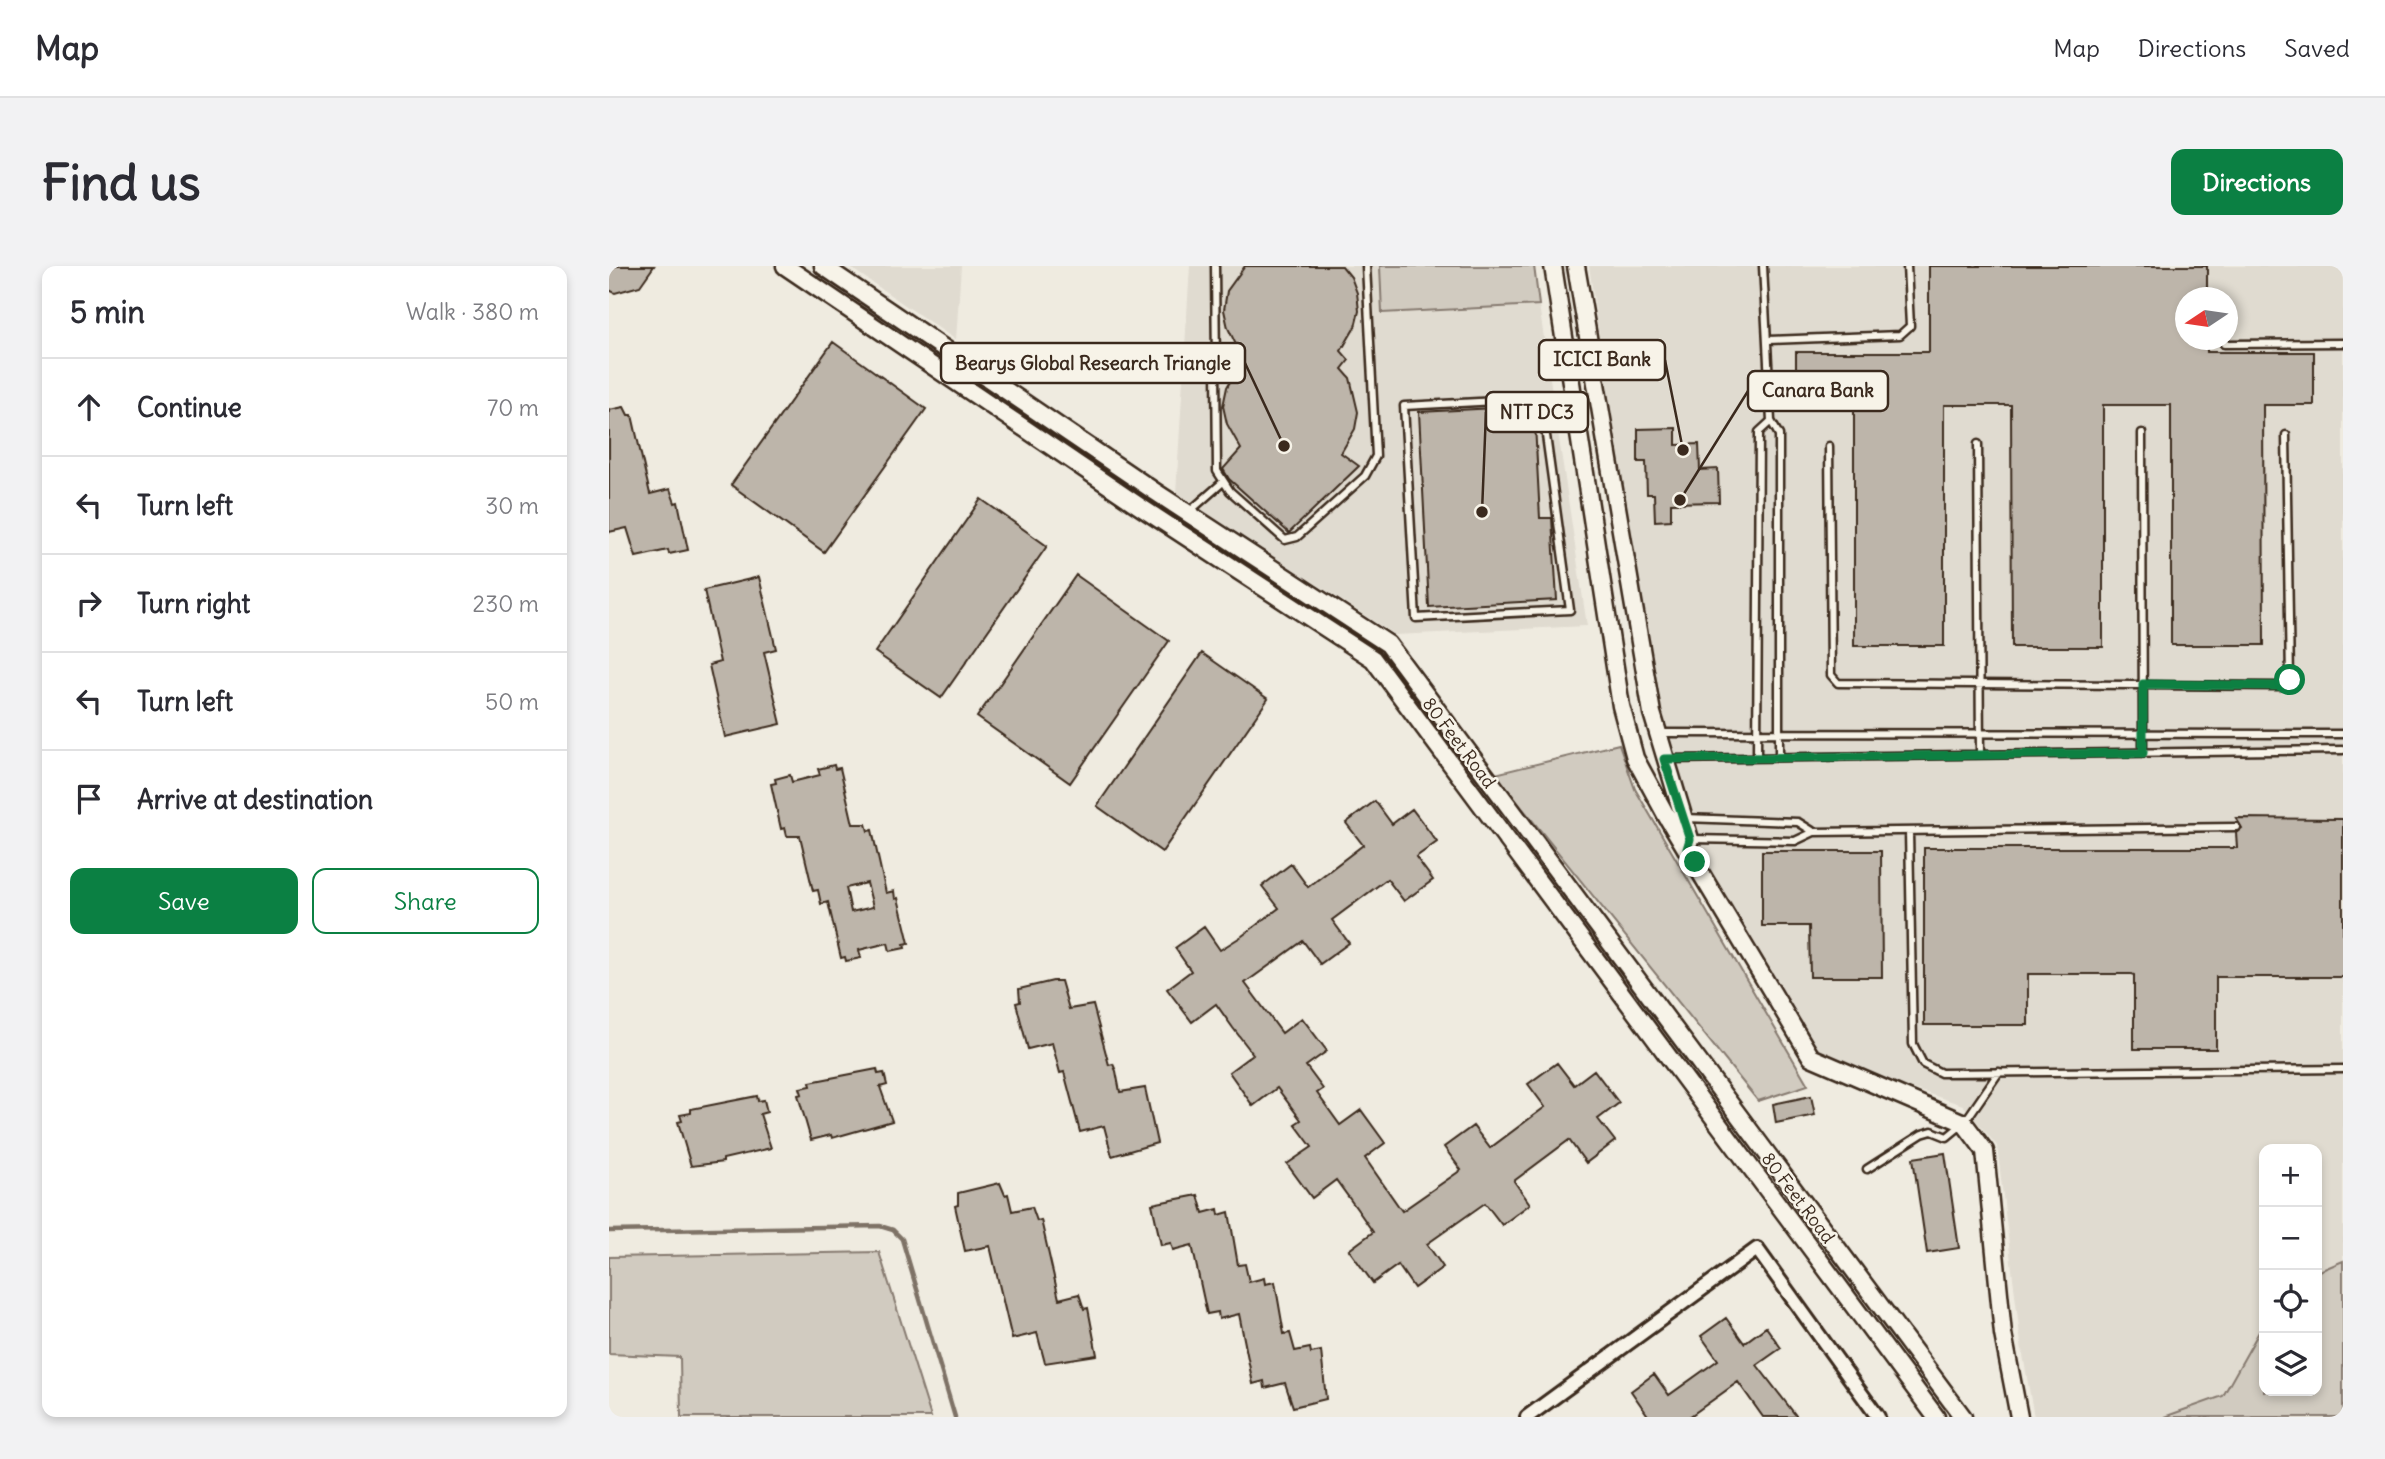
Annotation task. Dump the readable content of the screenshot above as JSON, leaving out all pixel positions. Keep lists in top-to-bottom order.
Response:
{
  "streets": {
    "street": ["80 Feet Road"]
  },
  "places": [
    "Bearys Global Research Triangle",
    "ICICI Bank",
    "Canara Bank",
    "NTT DC3"
  ],
  "north": "left",
  "page": {
    "header": "Map",
    "nav": ["Map", "Directions", "Saved"],
    "buttons": [
      "Directions",
      ["Save", "Share"]
    ],
    "title": "Find us",
    "heading": ["5 min", "Walk · 380 m"],
    "list": [
      ["Continue", "70 m"],
      ["Turn left", "30 m"],
      ["Turn right", "230 m"],
      ["Turn left", "50 m"],
      "Arrive at destination"
    ],
    "map_buttons": ["+", "−"]
  }
}
